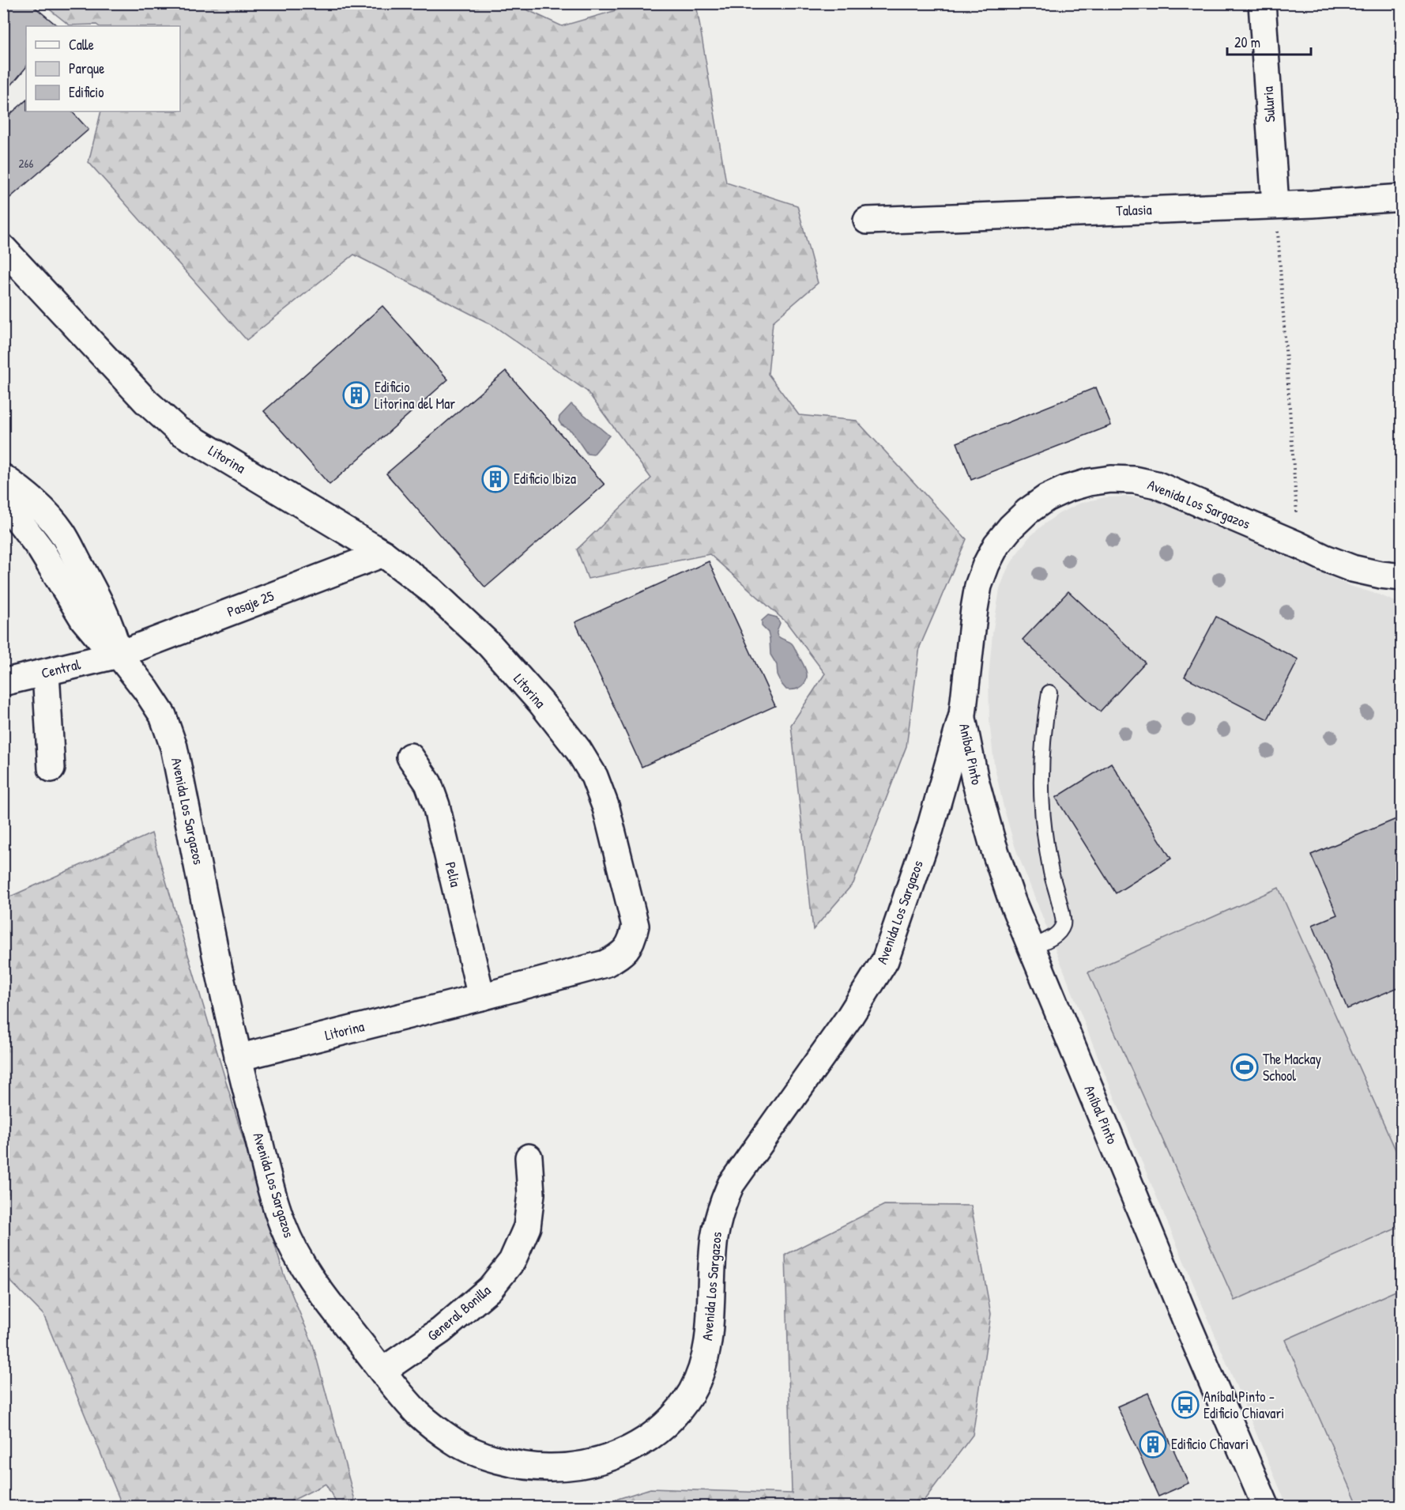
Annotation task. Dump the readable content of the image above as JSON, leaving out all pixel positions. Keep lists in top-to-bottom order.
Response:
{
  "streets": {
    "street": [
      "Suluria",
      "Talasia",
      "Litorina",
      "Avenida Los Sargazos",
      "Pasaje 25",
      "Central",
      "Aníbal Pinto",
      "Pelia",
      "General Bonilla"
    ]
  },
  "crossings": [
    ["Suluria", "Talasia"],
    ["Litorina", "Avenida Los Sargazos"],
    ["Litorina", "Pasaje 25"],
    ["Litorina", "Pelia"],
    ["Avenida Los Sargazos", "Pasaje 25"],
    ["Avenida Los Sargazos", "Central"],
    ["Avenida Los Sargazos", "Aníbal Pinto"],
    ["Avenida Los Sargazos", "General Bonilla"],
    ["Pasaje 25", "Central"]
  ],
  "places": {
    "building": ["Edificio Litorina del Mar", "Edificio Ibiza", "Edificio Chavari"],
    "sports": ["The Mackay School"],
    "bus stop": ["Aníbal Pinto - Edificio Chiavari"]
  },
  "house_numbers": ["266"],
  "legend": ["Calle", "Parque", "Edificio"],
  "scale_bar": "20 m"
}
